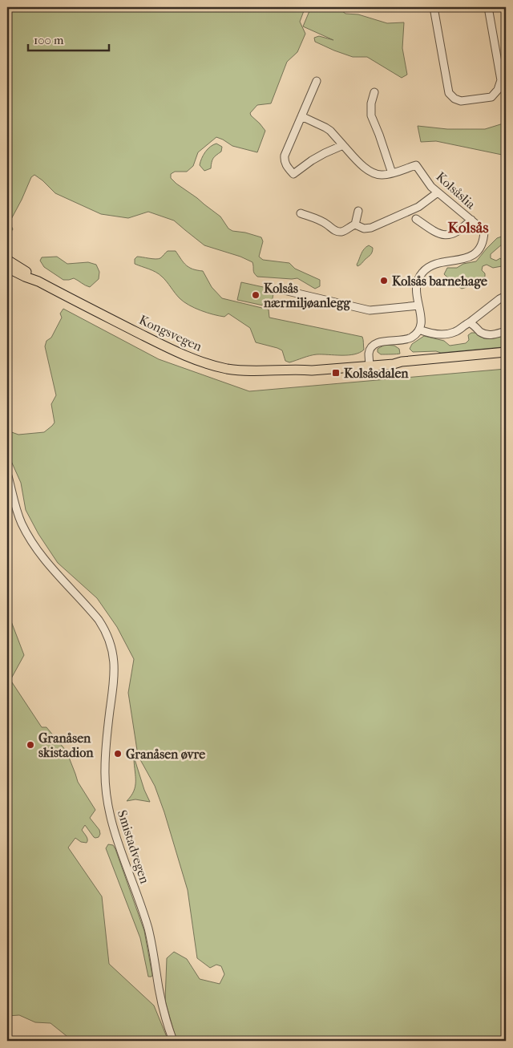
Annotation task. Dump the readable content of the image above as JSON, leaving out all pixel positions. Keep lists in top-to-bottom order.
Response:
{
  "streets": {
    "main road": ["Kongsvegen"],
    "street": ["Kolsåslia", "Smistadvegen"]
  },
  "districts": ["Kolsås"],
  "places": {
    "other": [
      "Kolsås barnehage",
      "Kolsås nærmiljøanlegg",
      "Granåsen skistadion",
      "Granåsen øvre"
    ],
    "transit": ["Kolsåsdalen"]
  },
  "scale_bar": "100 m"
}
